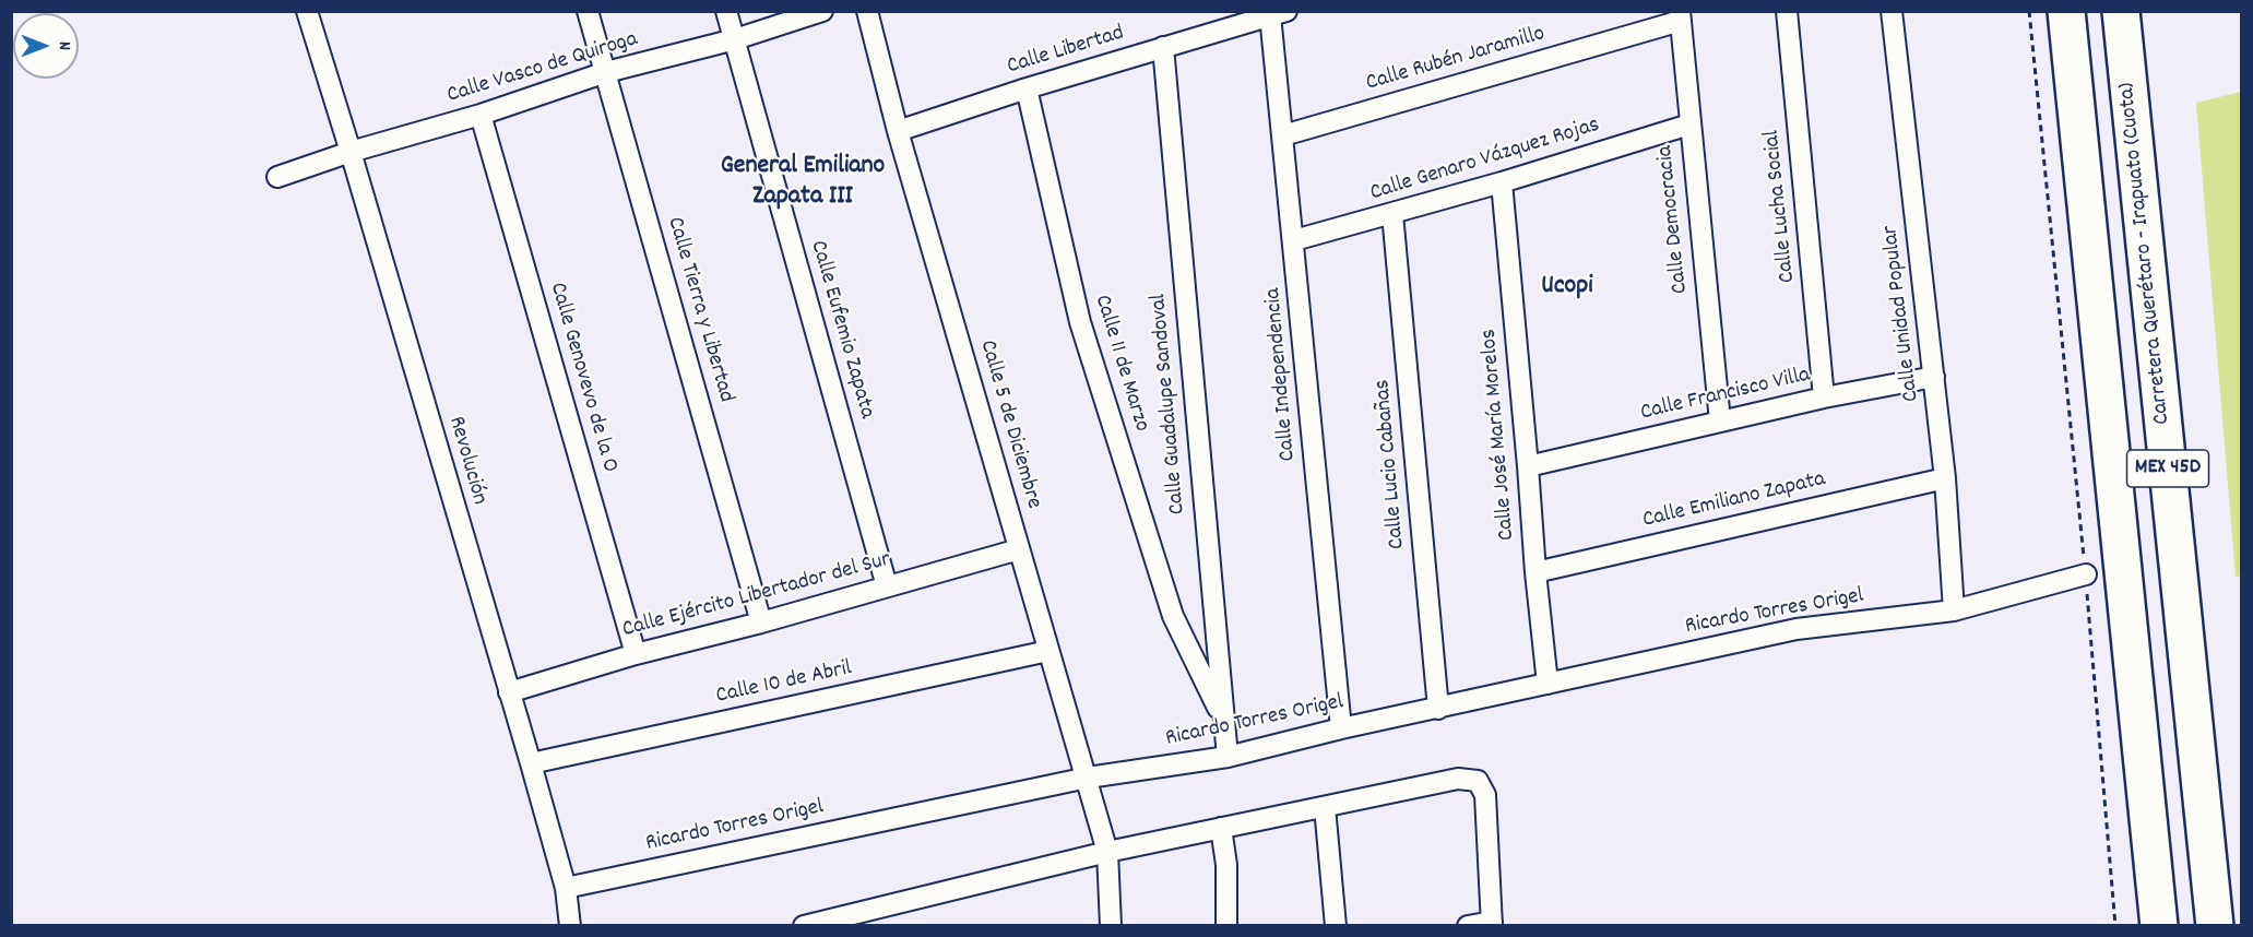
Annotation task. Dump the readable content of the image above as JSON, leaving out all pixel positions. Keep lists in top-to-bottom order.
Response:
{
  "streets": {
    "highway": ["Carretera Querétaro - Irapuato (Cuota)", "MEX 45D"],
    "street": [
      "Calle Libertad",
      "Calle Rubén Jaramillo",
      "Calle Vasco de Quiroga",
      "Calle Genaro Vázquez Rojas",
      "Calle Lucha Social",
      "Calle Democracia",
      "Calle Tierra y Libertad",
      "Calle Unidad Popular",
      "Calle Eufemio Zapata",
      "Calle 11 de Marzo",
      "Calle Independencia",
      "Calle Genovevo de la O",
      "Calle Francisco Villa",
      "Calle Guadalupe Sandoval",
      "Calle 5 de Diciembre",
      "Calle José María Morelos",
      "Revolución",
      "Calle Lucio Cabañas",
      "Calle Emiliano Zapata",
      "Calle Ejército Libertador del Sur",
      "Ricardo Torres Origel",
      "Calle 10 de Abril"
    ]
  },
  "crossings": [
    ["Calle Libertad", "Calle 11 de Marzo"],
    ["Calle Libertad", "Calle Independencia"],
    ["Calle Libertad", "Calle Guadalupe Sandoval"],
    ["Calle Libertad", "Calle 5 de Diciembre"],
    ["Calle Rubén Jaramillo", "Calle Democracia"],
    ["Calle Rubén Jaramillo", "Calle Independencia"],
    ["Calle Vasco de Quiroga", "Calle Tierra y Libertad"],
    ["Calle Vasco de Quiroga", "Calle Eufemio Zapata"],
    ["Calle Vasco de Quiroga", "Calle Genovevo de la O"],
    ["Calle Vasco de Quiroga", "Revolución"],
    ["Calle Genaro Vázquez Rojas", "Calle Democracia"],
    ["Calle Genaro Vázquez Rojas", "Calle Independencia"],
    ["Calle Genaro Vázquez Rojas", "Calle José María Morelos"],
    ["Calle Genaro Vázquez Rojas", "Calle Lucio Cabañas"],
    ["Calle Lucha Social", "Calle Francisco Villa"],
    ["Calle Democracia", "Calle Francisco Villa"],
    ["Calle Tierra y Libertad", "Calle Ejército Libertador del Sur"],
    ["Calle Unidad Popular", "Calle Francisco Villa"],
    ["Calle Unidad Popular", "Calle Emiliano Zapata"],
    ["Calle Unidad Popular", "Ricardo Torres Origel"],
    ["Calle Eufemio Zapata", "Calle Ejército Libertador del Sur"],
    ["Calle 11 de Marzo", "Calle Guadalupe Sandoval"],
    ["Calle Independencia", "Ricardo Torres Origel"],
    ["Calle Genovevo de la O", "Calle Ejército Libertador del Sur"],
    ["Calle Francisco Villa", "Calle José María Morelos"],
    ["Calle Guadalupe Sandoval", "Ricardo Torres Origel"],
    ["Calle 5 de Diciembre", "Calle Ejército Libertador del Sur"],
    ["Calle 5 de Diciembre", "Ricardo Torres Origel"],
    ["Calle 5 de Diciembre", "Calle 10 de Abril"],
    ["Calle José María Morelos", "Calle Emiliano Zapata"],
    ["Calle José María Morelos", "Ricardo Torres Origel"],
    ["Revolución", "Calle Ejército Libertador del Sur"],
    ["Revolución", "Ricardo Torres Origel"],
    ["Revolución", "Calle 10 de Abril"],
    ["Calle Lucio Cabañas", "Ricardo Torres Origel"]
  ],
  "districts": ["General Emiliano Zapata III", "Ucopi"],
  "north": "right"
}
